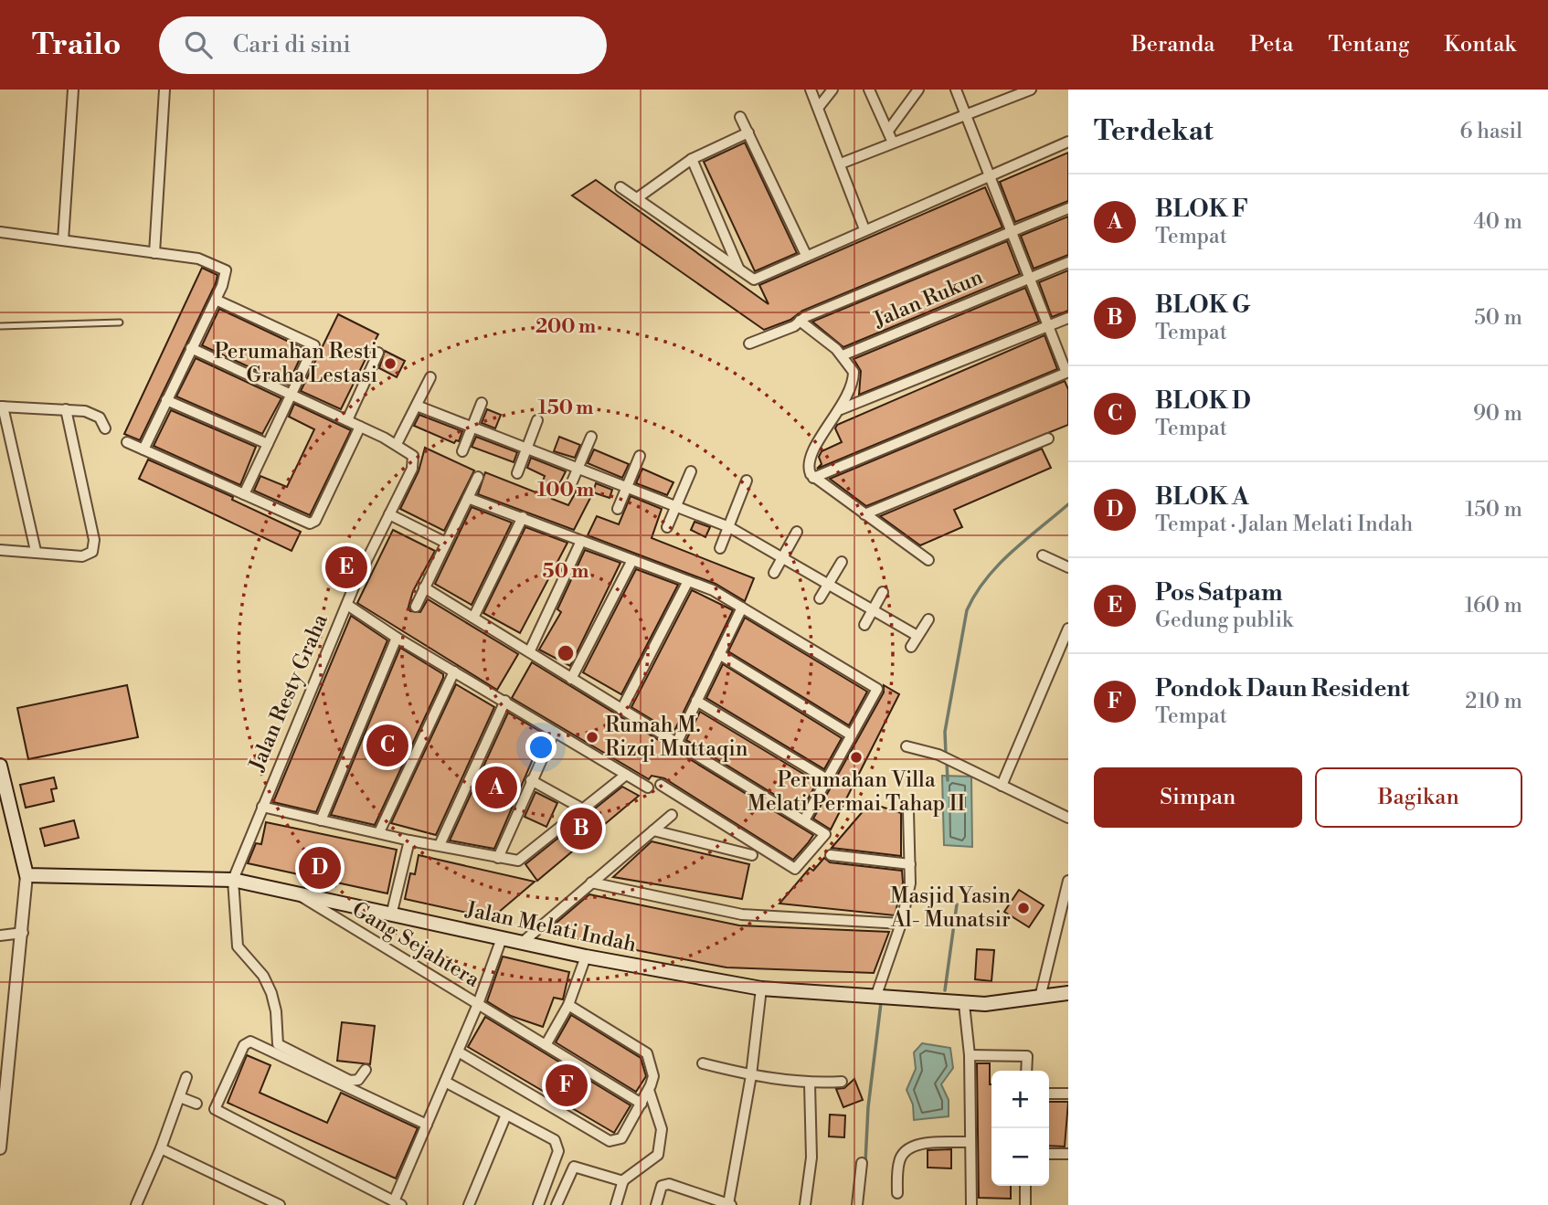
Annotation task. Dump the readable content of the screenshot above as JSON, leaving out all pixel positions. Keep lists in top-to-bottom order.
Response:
{
  "streets": {
    "main road": ["Jalan Melati Indah"],
    "street": ["Jalan Rukun", "Jalan Resty Graha", "Gang Sejahtera"]
  },
  "crossings": [
    ["Jalan Resty Graha", "Jalan Melati Indah"],
    ["Jalan Melati Indah", "Gang Sejahtera"]
  ],
  "places": [
    "Perumahan Resti Graha Lestasi",
    "Rumah M. Rizqi Muttaqin",
    "Perumahan Villa Melati Permai Tahap II",
    "Masjid Yasin Al- Munatsir"
  ],
  "page": {
    "header": "Trailo",
    "search": "Cari di sini",
    "nav": [
      "Beranda",
      "Peta",
      "Tentang",
      "Kontak"
    ],
    "heading": ["Terdekat", "6 hasil"],
    "list": [
      {
        "mark": "A",
        "name": "BLOK F",
        "note": "Tempat",
        "value": "40 m"
      },
      {
        "mark": "B",
        "name": "BLOK G",
        "note": "Tempat",
        "value": "50 m"
      },
      {
        "mark": "C",
        "name": "BLOK D",
        "note": "Tempat",
        "value": "90 m"
      },
      {
        "mark": "D",
        "name": "BLOK A",
        "note": "Tempat · Jalan Melati Indah",
        "value": "150 m"
      },
      {
        "mark": "E",
        "name": "Pos Satpam",
        "note": "Gedung publik",
        "value": "160 m"
      },
      {
        "mark": "F",
        "name": "Pondok Daun Resident",
        "note": "Tempat",
        "value": "210 m"
      }
    ],
    "pins": [
      "E",
      "C",
      "A",
      "B",
      "D",
      "F"
    ],
    "buttons": ["Simpan", "Bagikan"],
    "map_buttons": ["+", "−"]
  },
  "rings": [
    "200 m",
    "150 m",
    "100 m",
    "50 m"
  ]
}
